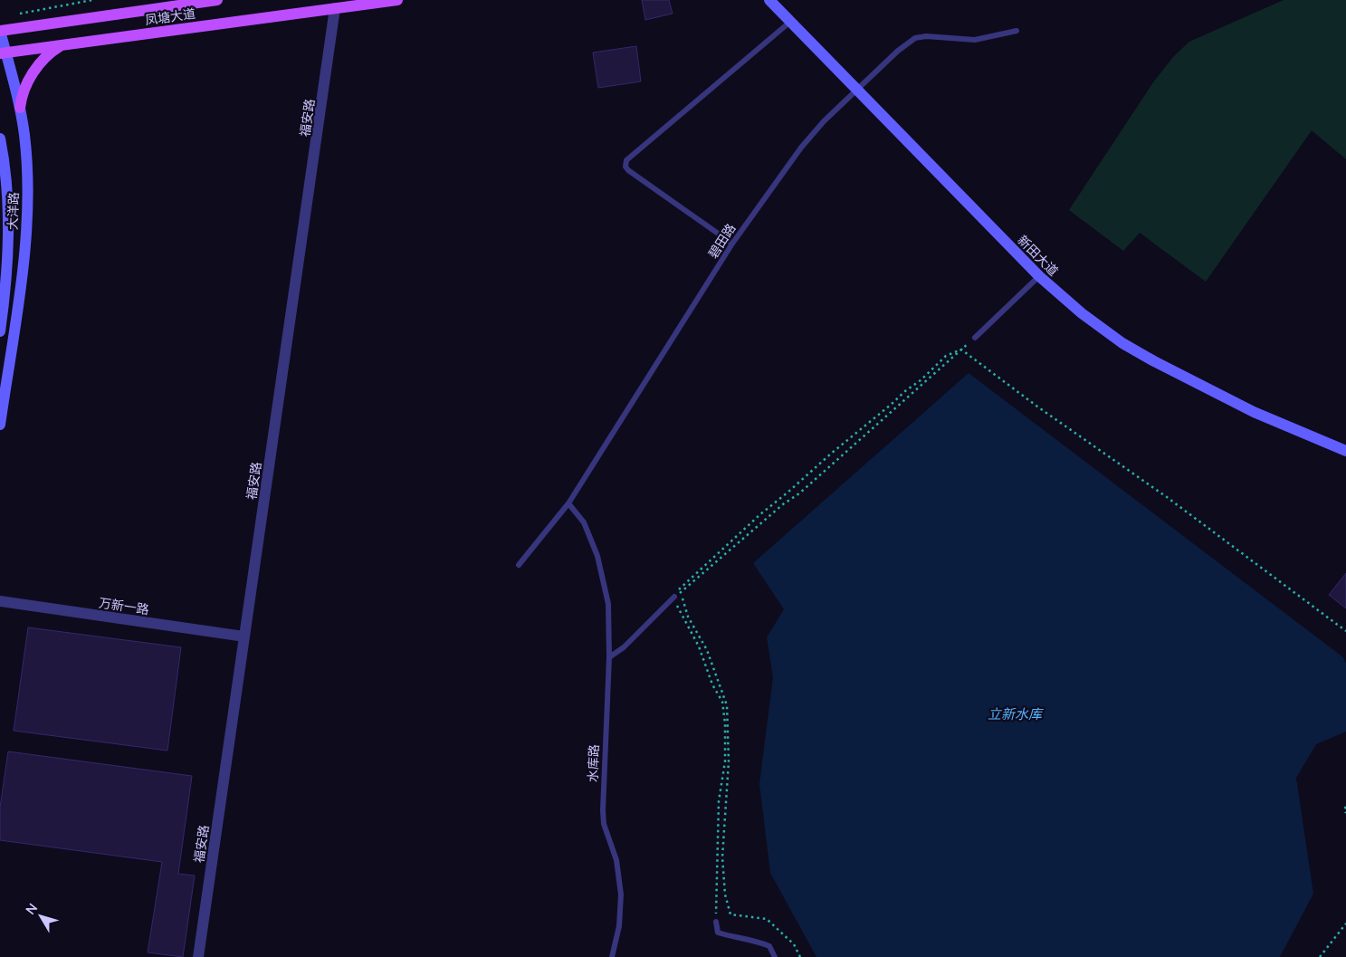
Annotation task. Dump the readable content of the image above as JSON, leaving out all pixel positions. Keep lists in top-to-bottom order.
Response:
{
  "streets": {
    "main road": ["凤塘大道"],
    "street": [
      "福安路",
      "大洋路",
      "新田大道",
      "万新一路"
    ],
    "lane": ["碧田路", "水库路"]
  },
  "crossings": [
    ["凤塘大道", "福安路"],
    ["凤塘大道", "大洋路"],
    ["福安路", "万新一路"],
    ["碧田路", "新田大道"],
    ["碧田路", "水库路"]
  ],
  "water": ["立新水库"],
  "north": "top left"
}
